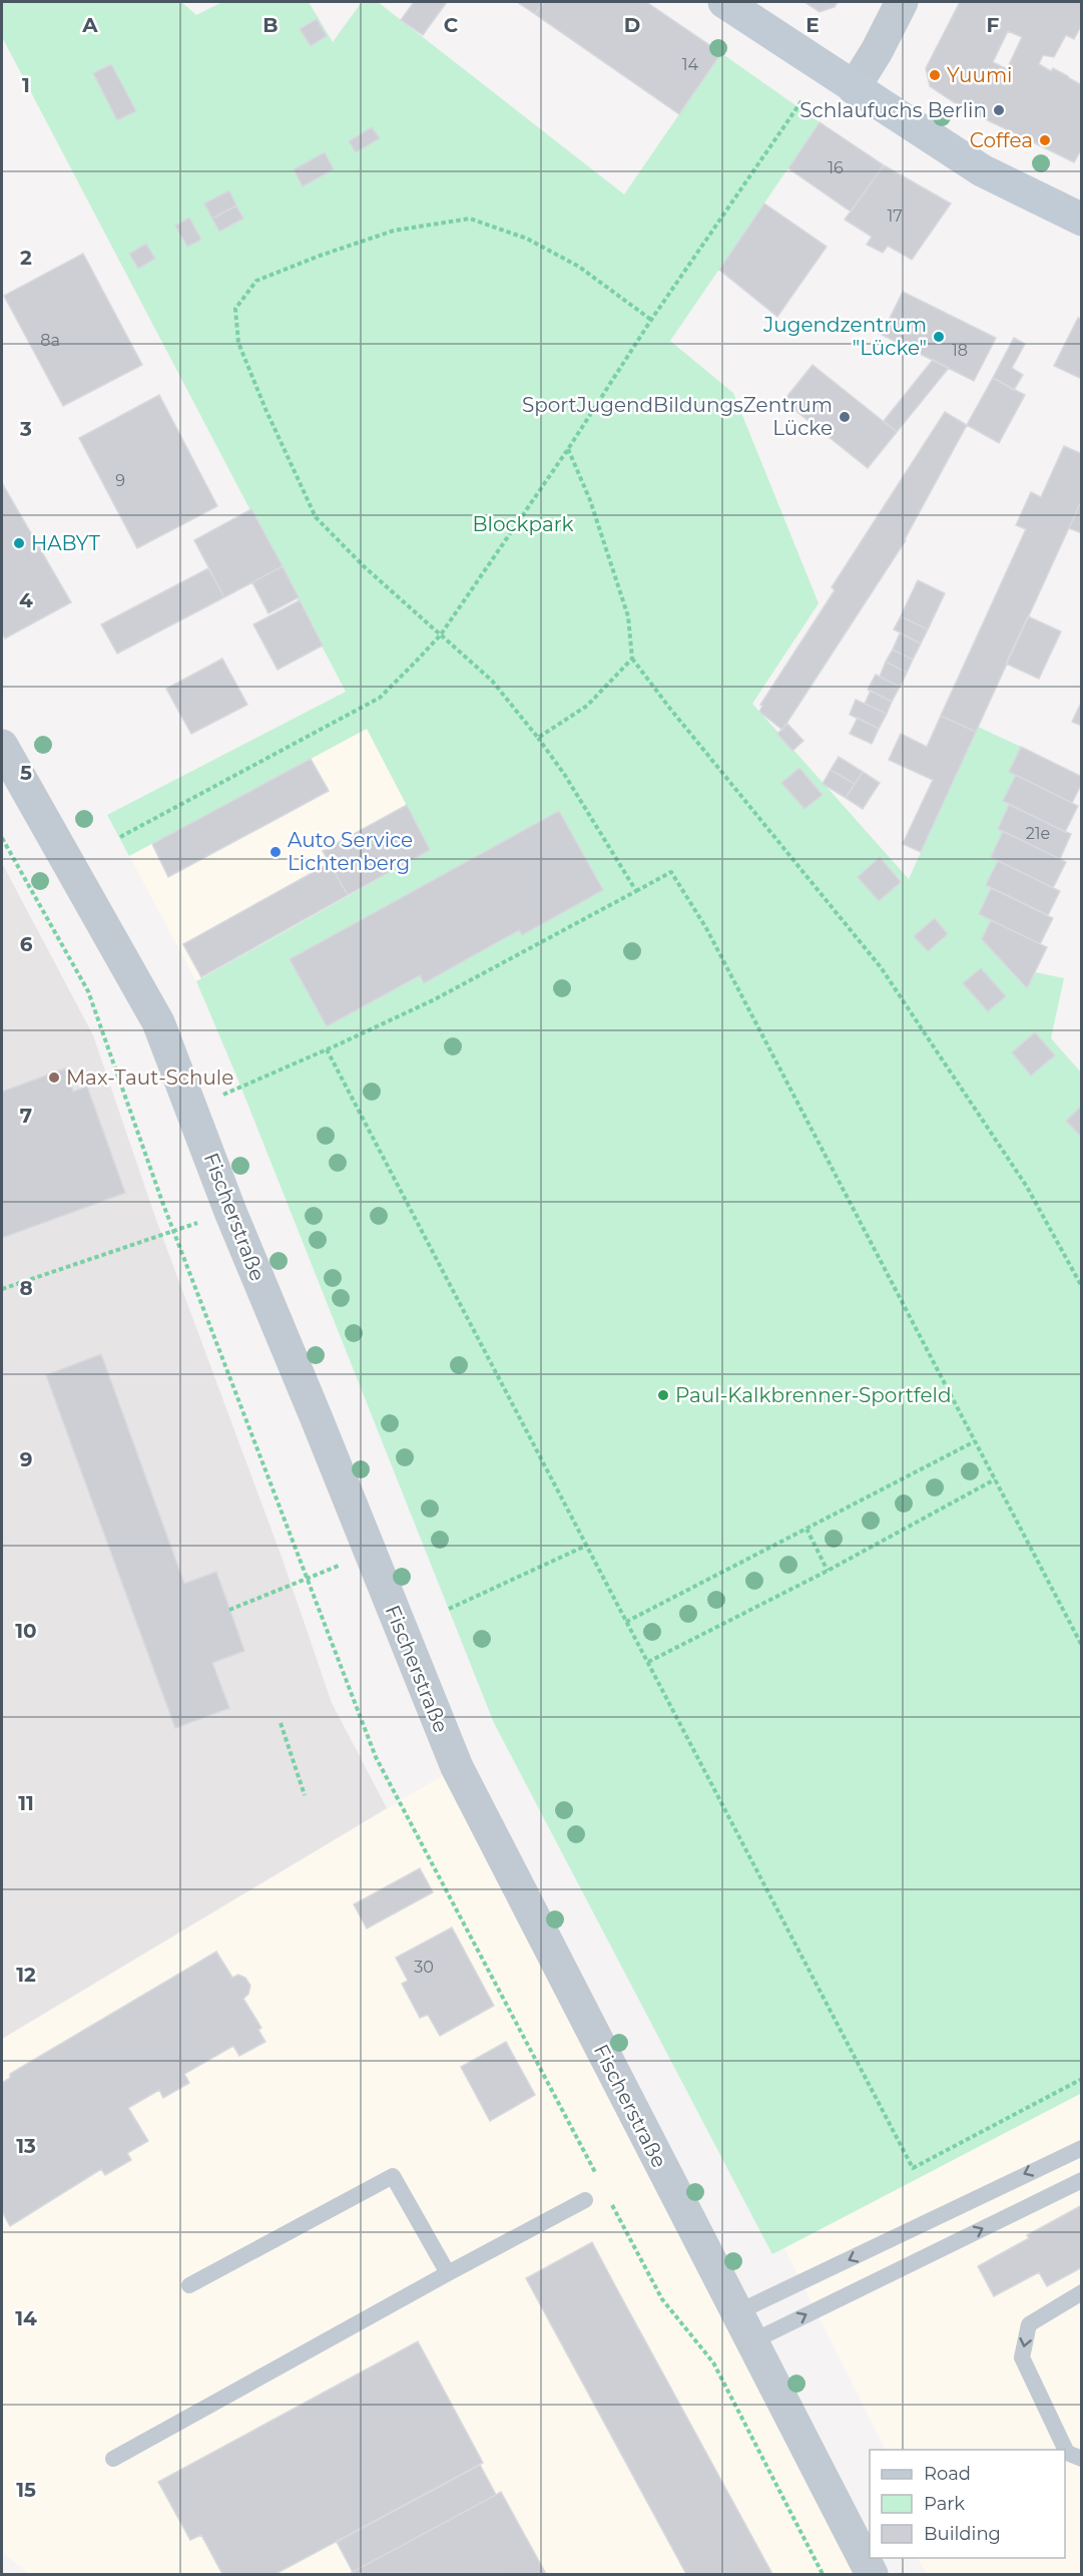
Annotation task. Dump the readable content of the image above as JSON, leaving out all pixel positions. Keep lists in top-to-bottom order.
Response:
{
  "streets": {
    "street": ["Fischerstraße"]
  },
  "parks": ["Blockpark"],
  "places": [
    "Yuumi",
    "Schlaufuchs Berlin",
    "Coffea",
    "Jugendzentrum \"Lücke\"",
    "SportJugendBildungsZentrum Lücke",
    "HABYT",
    "Auto Service Lichtenberg",
    "Max-Taut-Schule",
    "Paul-Kalkbrenner-Sportfeld"
  ],
  "house_numbers": [
    "14",
    "16",
    "17",
    "8a",
    "18",
    "9",
    "21e",
    "30"
  ],
  "legend": ["Road", "Park", "Building"],
  "grid": {
    "columns": [
      "A",
      "B",
      "C",
      "D",
      "E",
      "F"
    ],
    "rows": [
      "1",
      "2",
      "3",
      "4",
      "5",
      "6",
      "7",
      "8",
      "9",
      "10",
      "11",
      "12",
      "13",
      "14",
      "15"
    ]
  }
}
